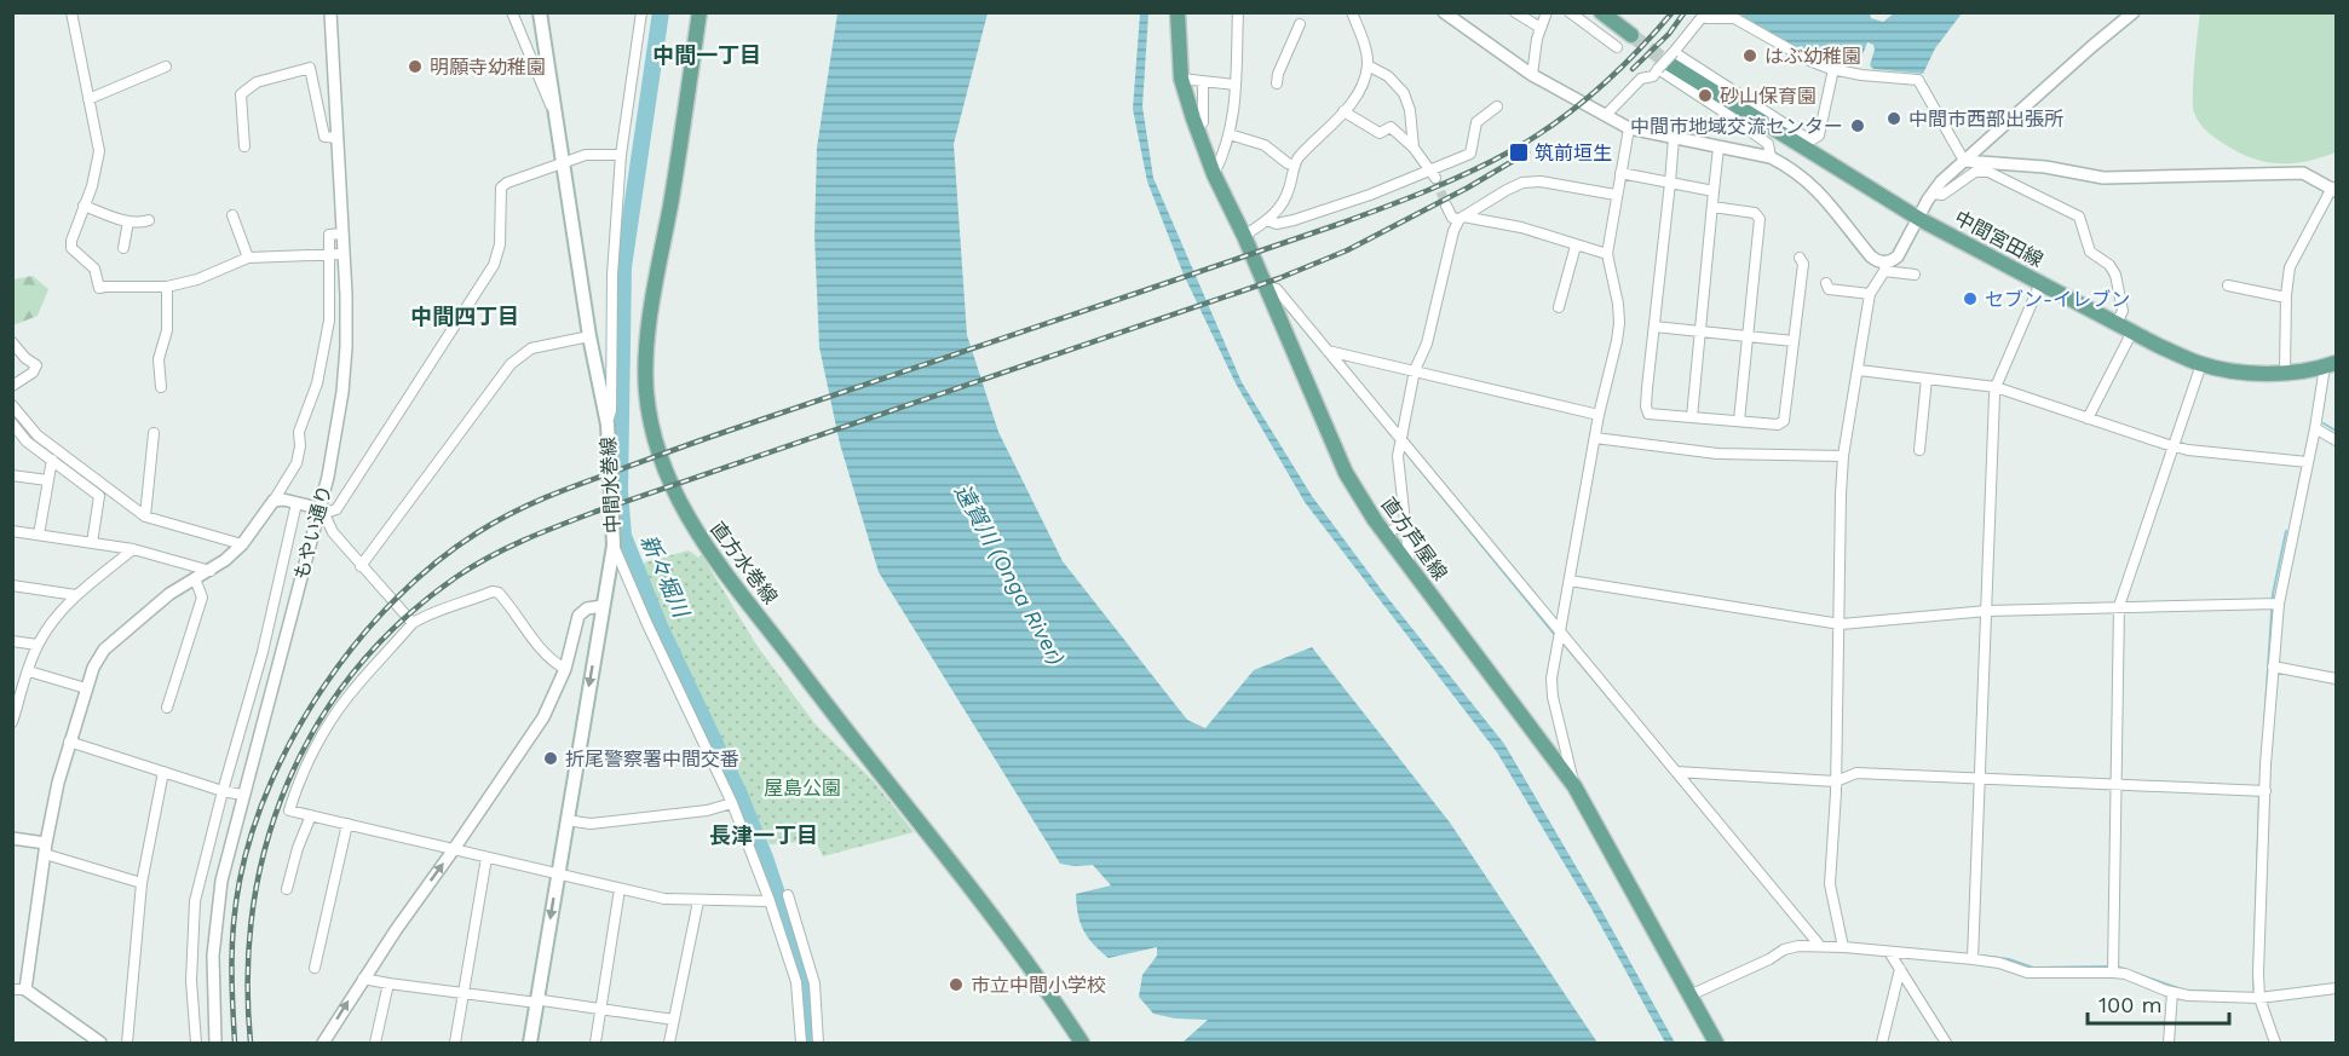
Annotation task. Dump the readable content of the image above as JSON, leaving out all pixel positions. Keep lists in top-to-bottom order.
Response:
{
  "streets": {
    "main road": [
      "中間宮田線",
      "中間水巻線",
      "直方芦屋線",
      "直方水巻線"
    ],
    "street": ["もやい通り"]
  },
  "districts": ["中間一丁目", "中間四丁目", "長津一丁目"],
  "water": ["遠賀川 (Onga River)", "新々堀川"],
  "parks": ["屋島公園"],
  "places": {
    "other": [
      "はぶ幼稚園",
      "明願寺幼稚園",
      "砂山保育園",
      "中間市西部出張所",
      "中間市地域交流センター",
      "セブン-イレブン",
      "折尾警察署中間交番",
      "市立中間小学校"
    ],
    "transit": ["筑前垣生"]
  },
  "scale_bar": "100 m"
}
